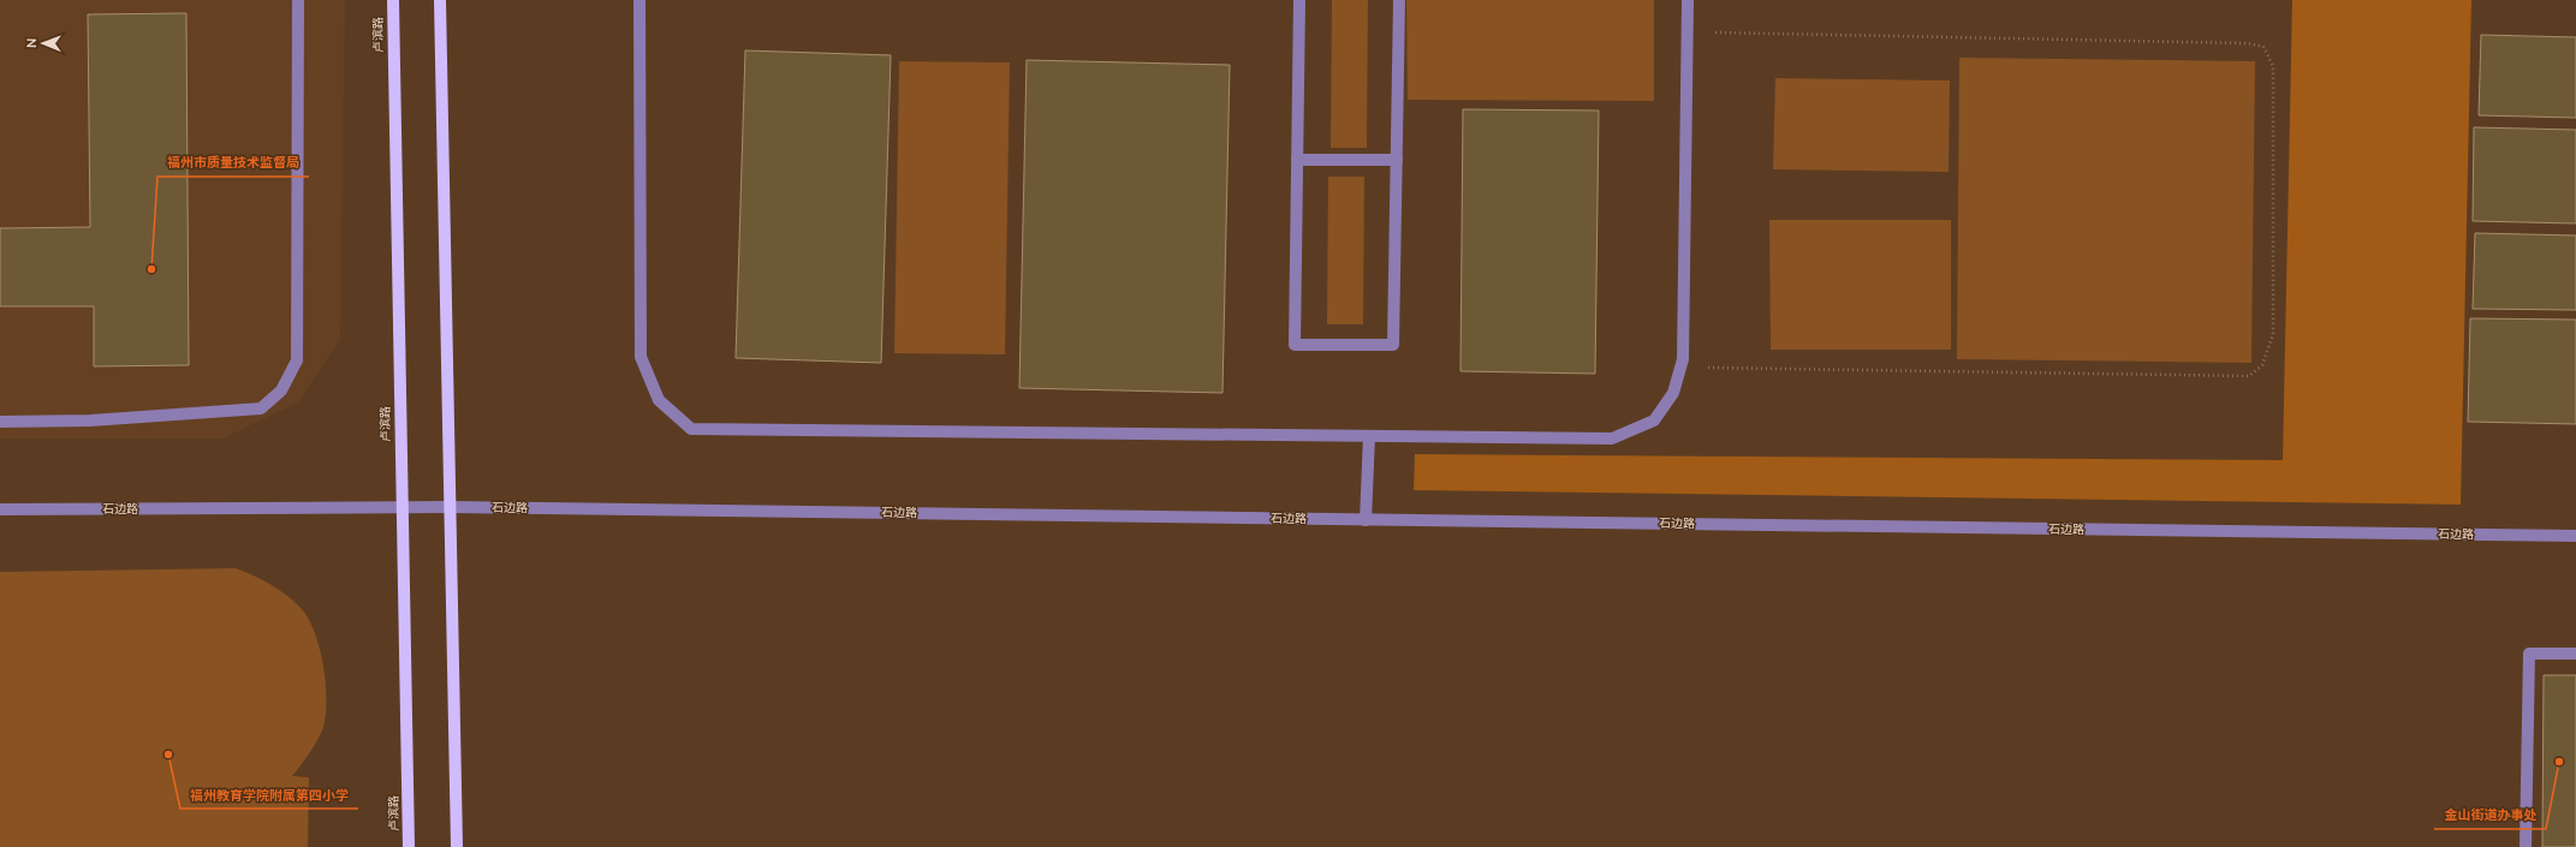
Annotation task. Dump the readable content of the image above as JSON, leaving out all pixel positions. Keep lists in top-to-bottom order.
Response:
{
  "streets": {
    "main road": ["卢滨路"],
    "street": ["石边路"]
  },
  "crossings": [
    ["卢滨路", "石边路"]
  ],
  "places": ["福州市质量技术监督局", "福州教育学院附属第四小学", "金山街道办事处"],
  "north": "left"
}
